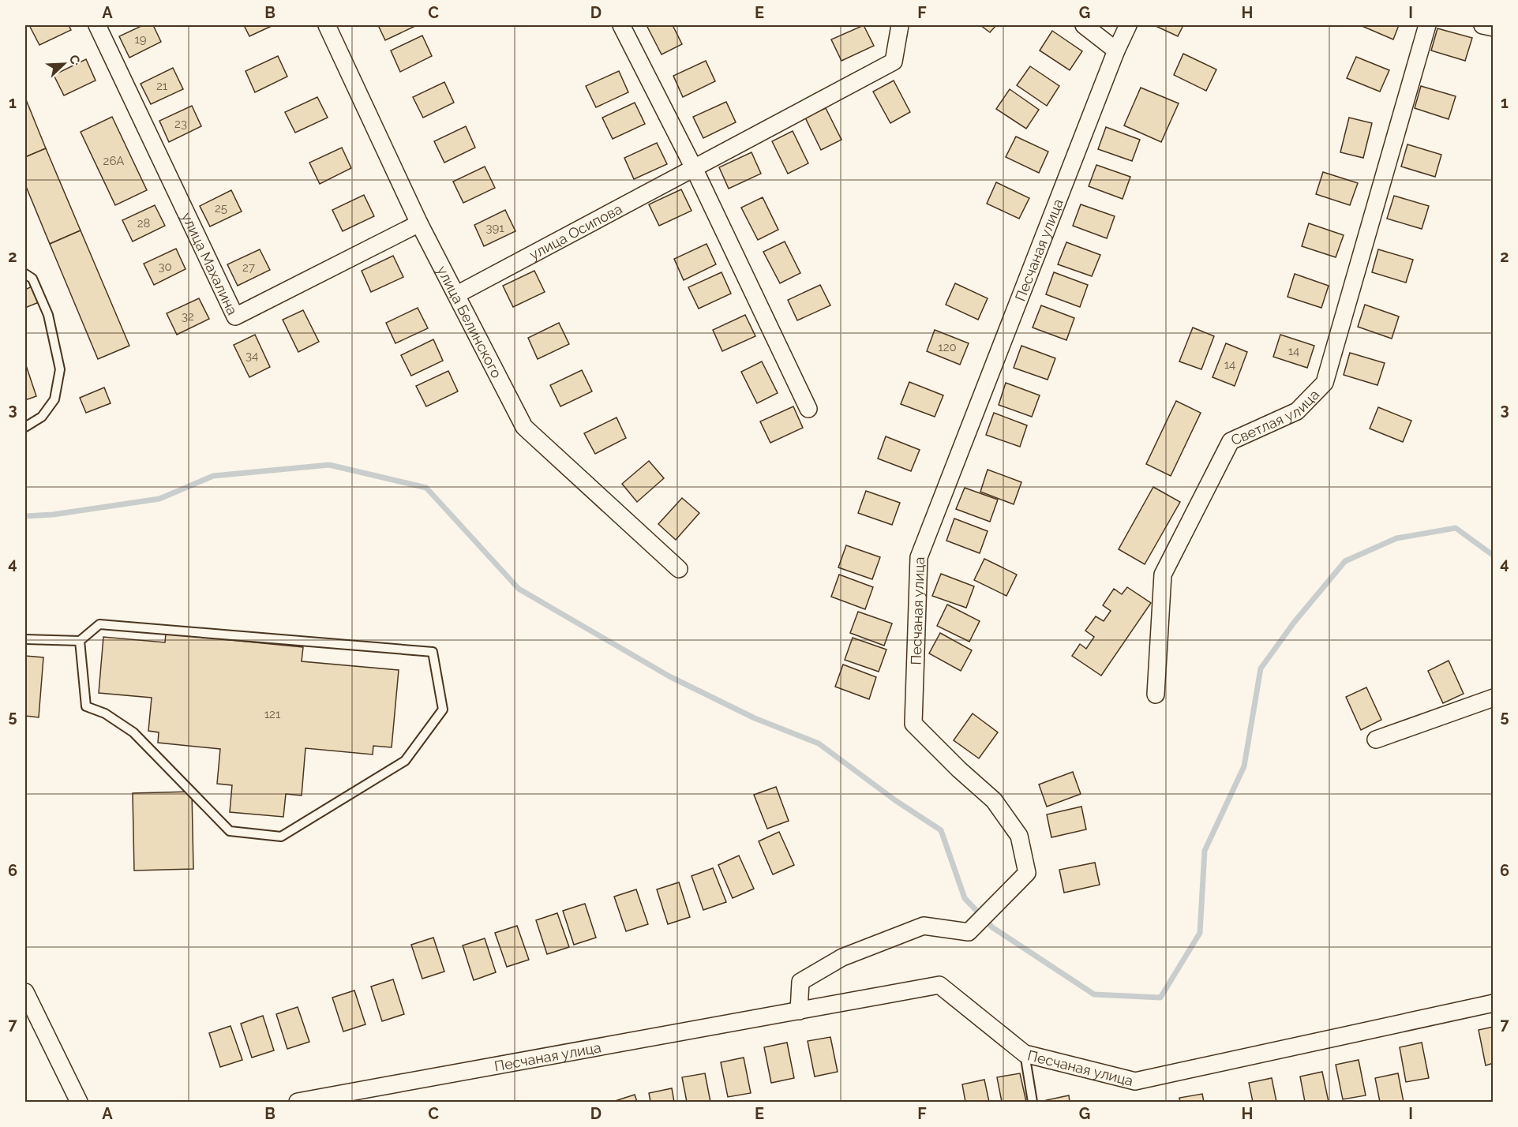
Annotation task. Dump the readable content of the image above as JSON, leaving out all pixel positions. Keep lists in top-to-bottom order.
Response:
{
  "streets": {
    "street": [
      "улица Осипова",
      "Песчаная улица",
      "улица Махалина",
      "улица Белинского",
      "Светлая улица"
    ]
  },
  "crossings": [
    ["улица Осипова", "улица Белинского"],
    ["улица Махалина", "улица Белинского"]
  ],
  "house_numbers": [
    "19",
    "21",
    "23",
    "26А",
    "25",
    "28",
    "391",
    "30",
    "27",
    "32",
    "120",
    "14",
    "34",
    "14",
    "121"
  ],
  "north": "top right",
  "grid": {
    "columns": [
      "A",
      "B",
      "C",
      "D",
      "E",
      "F",
      "G",
      "H",
      "I"
    ],
    "rows": [
      "1",
      "2",
      "3",
      "4",
      "5",
      "6",
      "7"
    ]
  }
}
